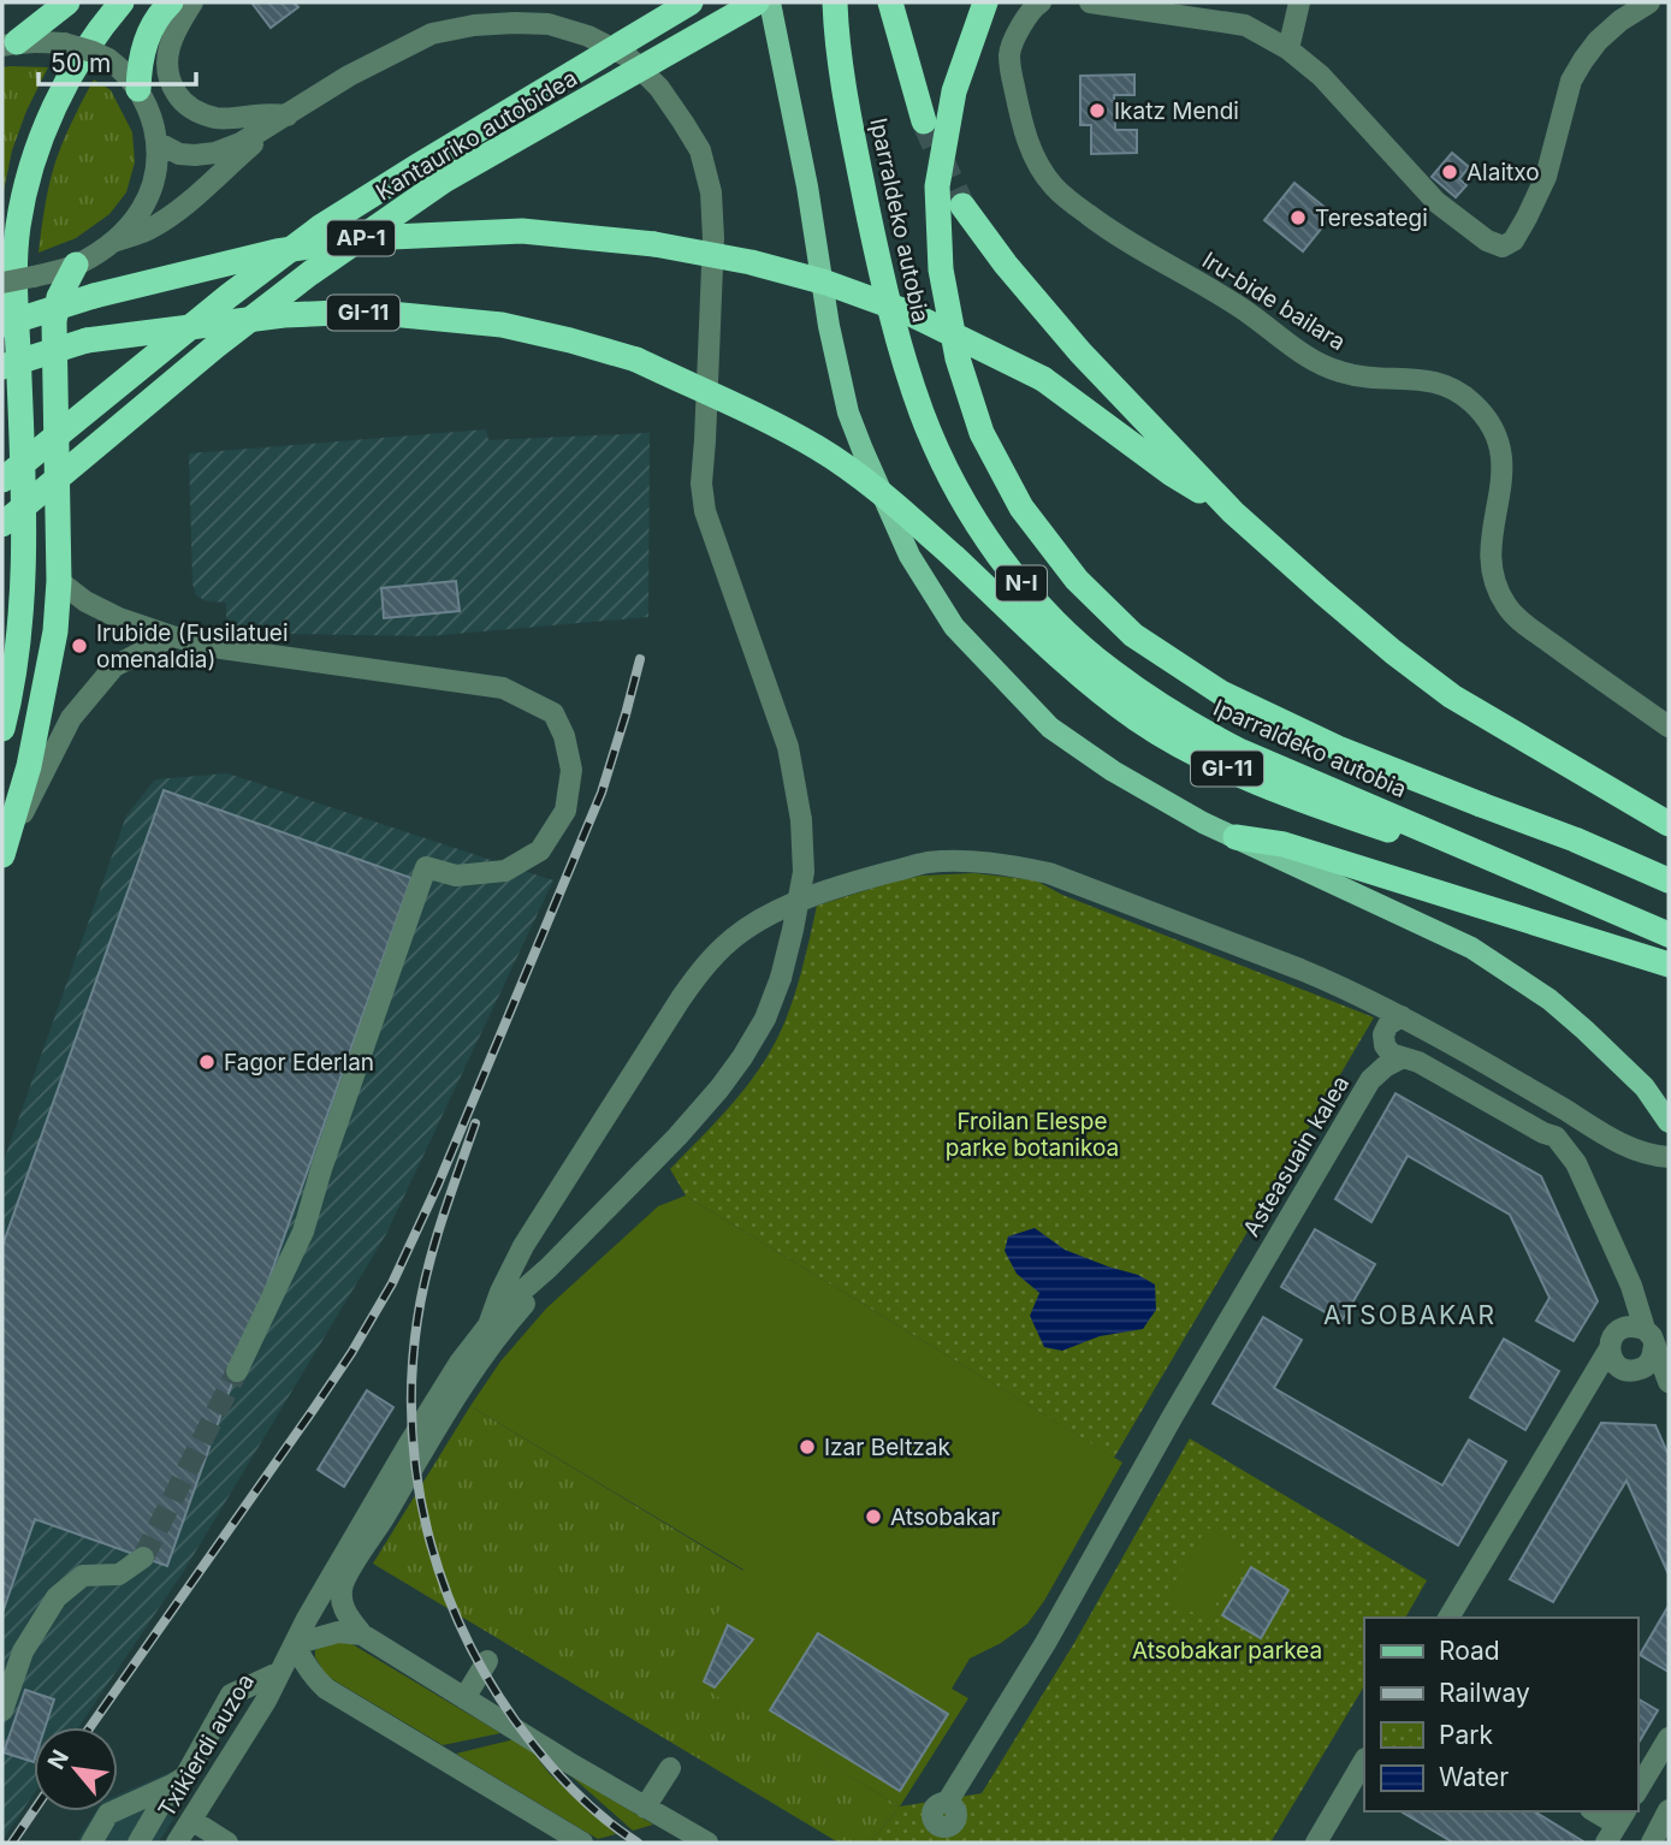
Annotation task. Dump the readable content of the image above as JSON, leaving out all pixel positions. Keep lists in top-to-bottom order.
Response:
{
  "streets": {
    "highway": [
      "Kantauriko autobidea",
      "Iparraldeko autobia",
      "AP-1",
      "GI-11",
      "N-I"
    ],
    "street": ["Iru-bide bailara", "Asteasuain kalea", "Txikierdi auzoa"]
  },
  "crossings": [
    ["Iparraldeko autobia", "GI-11"]
  ],
  "districts": ["ATSOBAKAR"],
  "parks": ["Froilan Elespe parke botanikoa", "Atsobakar parkea"],
  "places": [
    "Ikatz Mendi",
    "Alaitxo",
    "Teresategi",
    "Irubide (Fusilatuei omenaldia)",
    "Fagor Ederlan",
    "Izar Beltzak",
    "Atsobakar"
  ],
  "legend": [
    "Road",
    "Railway",
    "Park",
    "Water"
  ],
  "scale_bar": "50 m",
  "north": "top left"
}
